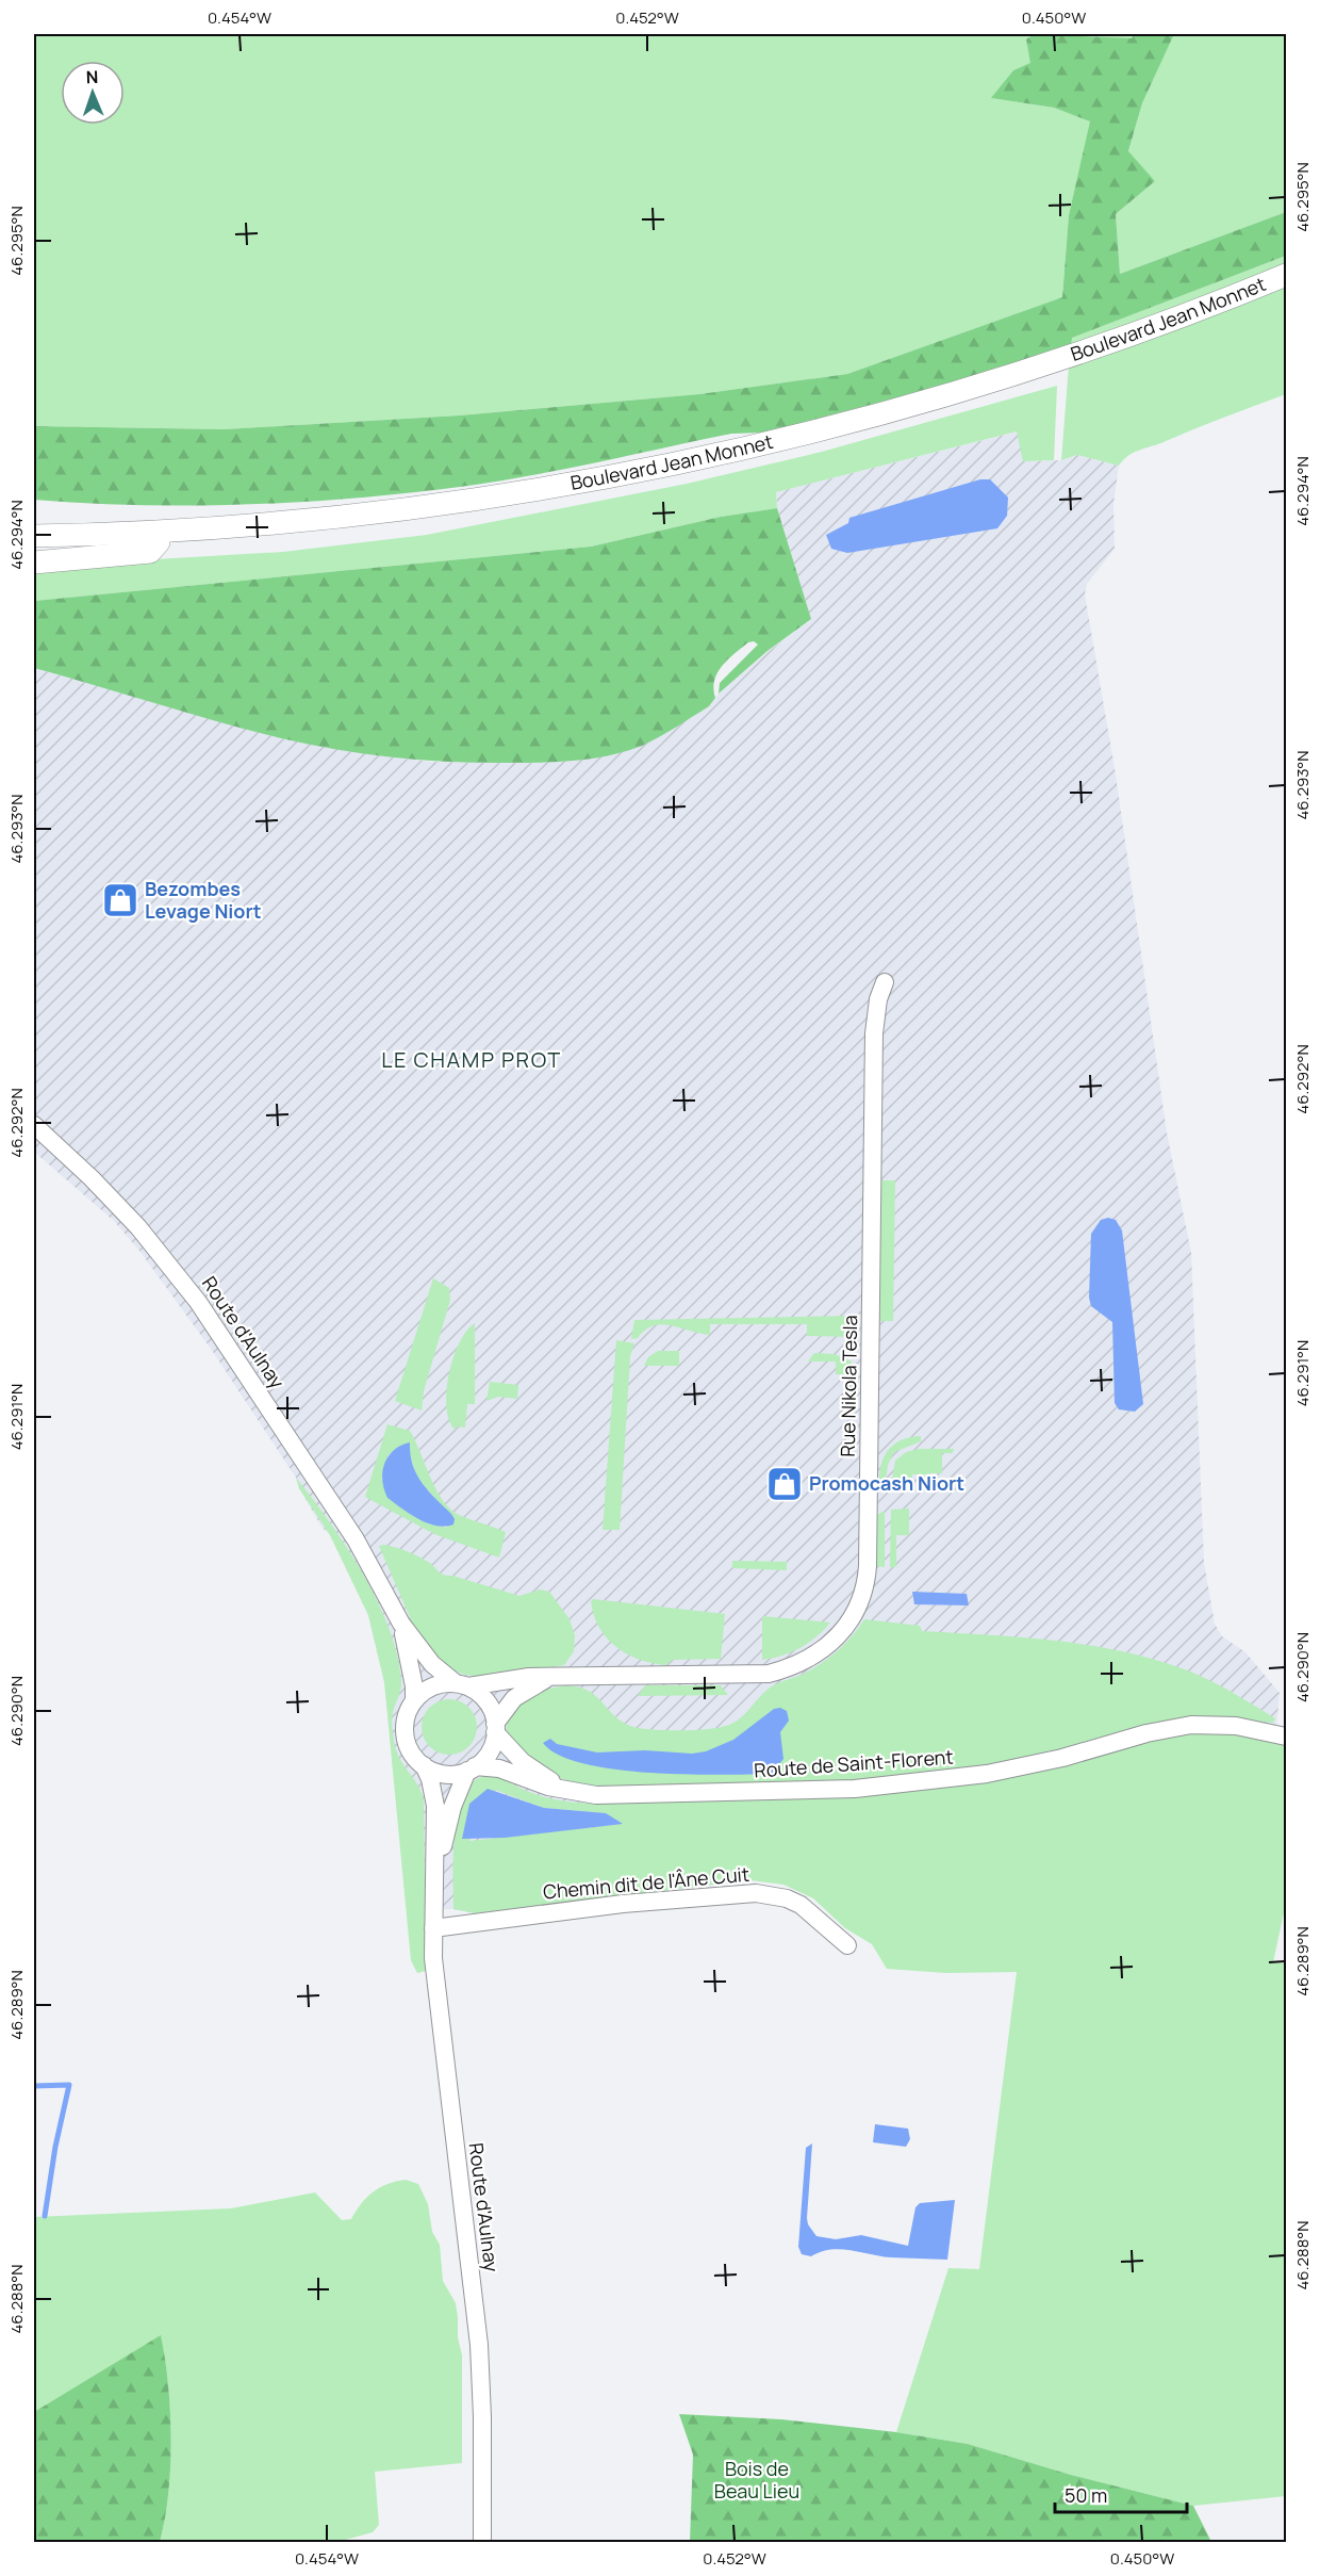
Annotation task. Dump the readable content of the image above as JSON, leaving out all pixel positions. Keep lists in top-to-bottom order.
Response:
{
  "streets": {
    "main road": ["Boulevard Jean Monnet"],
    "street": [
      "Route d'Aulnay",
      "Rue Nikola Tesla",
      "Route de Saint-Florent",
      "Chemin dit de l'Âne Cuit"
    ]
  },
  "crossings": [
    ["Route d'Aulnay", "Rue Nikola Tesla"],
    ["Route d'Aulnay", "Route de Saint-Florent"],
    ["Route d'Aulnay", "Chemin dit de l'Âne Cuit"],
    ["Rue Nikola Tesla", "Route de Saint-Florent"]
  ],
  "districts": ["LE CHAMP PROT"],
  "parks": ["Bois de Beau Lieu"],
  "places": {
    "shop": ["Bezombes Levage Niort", "Promocash Niort"]
  },
  "scale_bar": "50 m",
  "north": "top",
  "coordinates": [
    "0.454°W",
    "0.452°W",
    "0.450°W",
    "46.295°N",
    "46.294°N",
    "46.293°N",
    "46.292°N",
    "46.291°N",
    "46.290°N",
    "46.289°N",
    "46.288°N"
  ]
}
